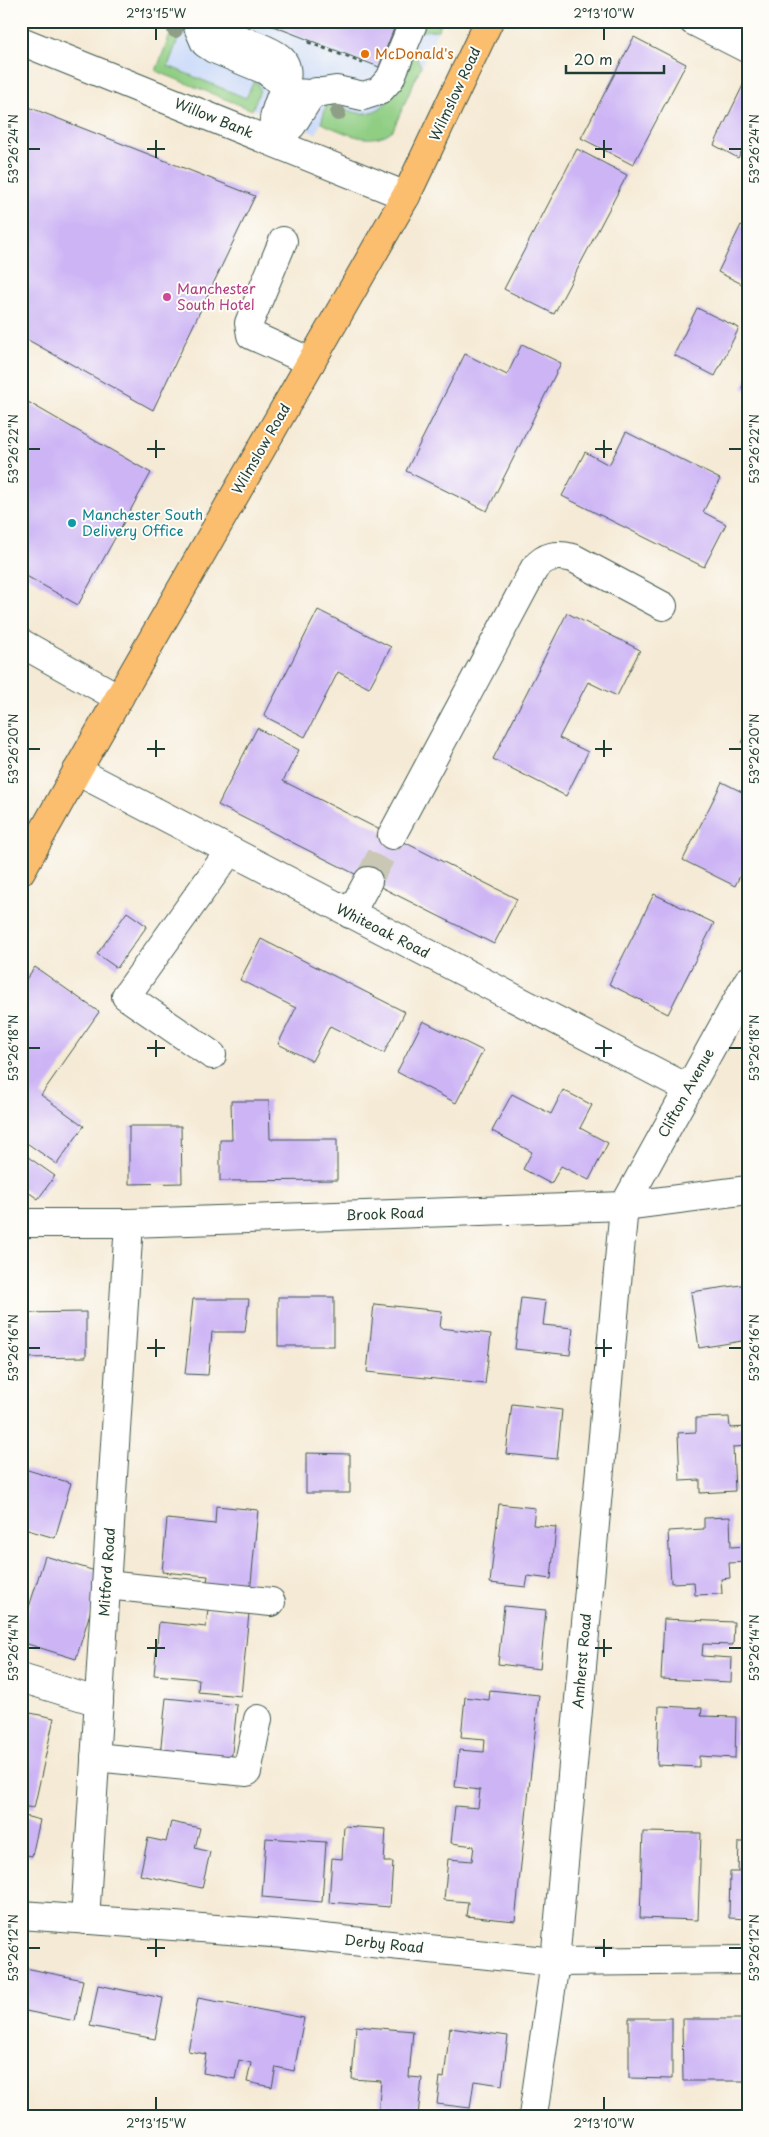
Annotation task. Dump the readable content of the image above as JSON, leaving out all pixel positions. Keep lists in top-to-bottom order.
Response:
{
  "streets": {
    "main road": ["Wilmslow Road"],
    "street": [
      "Willow Bank",
      "Whiteoak Road",
      "Clifton Avenue",
      "Brook Road",
      "Mitford Road",
      "Amherst Road",
      "Derby Road"
    ]
  },
  "crossings": [
    ["Wilmslow Road", "Willow Bank"],
    ["Wilmslow Road", "Whiteoak Road"],
    ["Whiteoak Road", "Clifton Avenue"],
    ["Clifton Avenue", "Brook Road"],
    ["Clifton Avenue", "Amherst Road"],
    ["Brook Road", "Mitford Road"],
    ["Brook Road", "Amherst Road"],
    ["Mitford Road", "Derby Road"],
    ["Amherst Road", "Derby Road"]
  ],
  "places": ["McDonald's", "Manchester South Hotel", "Manchester South Delivery Office"],
  "scale_bar": "20 m",
  "coordinates": [
    "2°13'15\"W",
    "2°13'10\"W",
    "53°26'24\"N",
    "53°26'22\"N",
    "53°26'20\"N",
    "53°26'18\"N",
    "53°26'16\"N",
    "53°26'14\"N",
    "53°26'12\"N"
  ]
}
